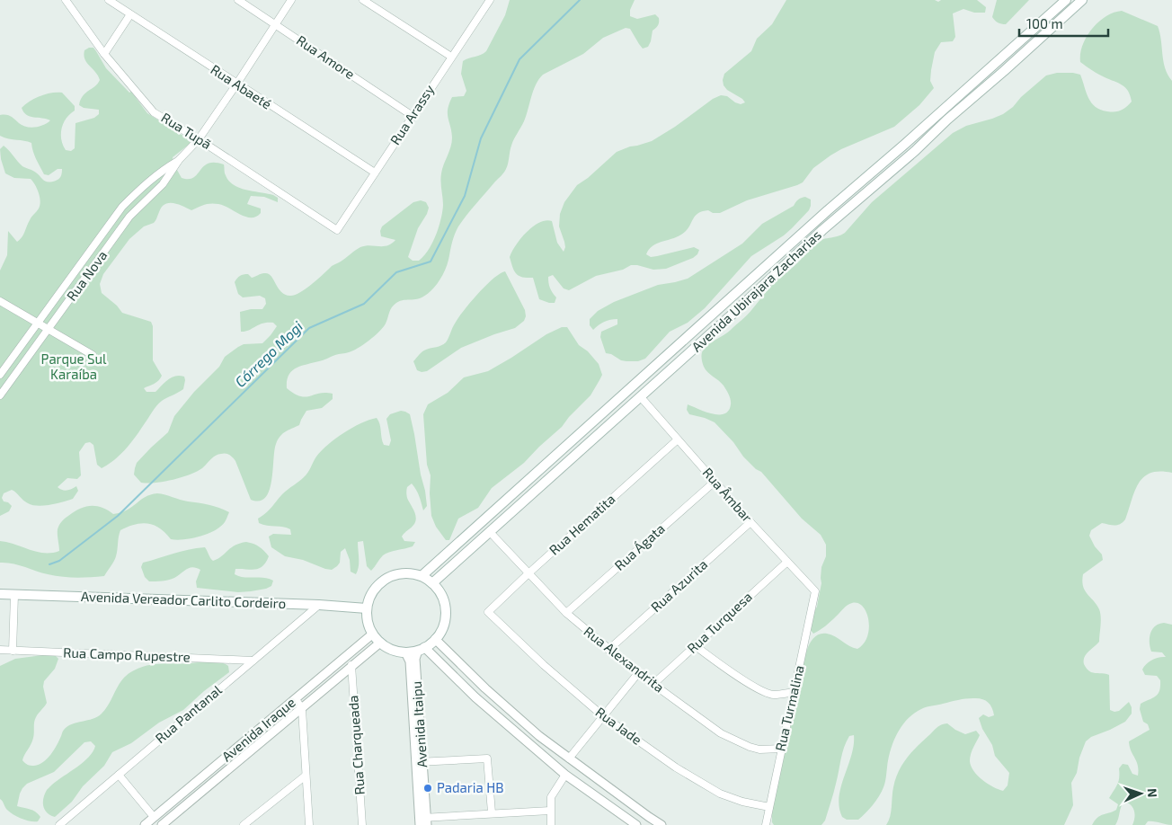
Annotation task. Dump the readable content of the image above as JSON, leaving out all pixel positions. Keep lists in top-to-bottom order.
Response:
{
  "streets": {
    "main road": ["Avenida Ubirajara Zacharias", "Avenida Vereador Carlito Cordeiro"],
    "street": [
      "Rua Amore",
      "Rua Abaeté",
      "Rua Arassy",
      "Rua Tupã",
      "Rua Nova",
      "Rua Âmbar",
      "Rua Hematita",
      "Rua Ágata",
      "Rua Azurita",
      "Rua Turquesa",
      "Rua Campo Rupestre",
      "Rua Alexandrita",
      "Rua Turmalina",
      "Rua Pantanal",
      "Avenida Itaipu",
      "Rua Jade",
      "Avenida Iraque",
      "Rua Charqueada"
    ]
  },
  "crossings": [
    ["Rua Amore", "Rua Arassy"],
    ["Rua Amore", "Rua Nova"],
    ["Rua Abaeté", "Rua Arassy"],
    ["Rua Abaeté", "Rua Nova"],
    ["Rua Arassy", "Rua Tupã"],
    ["Rua Tupã", "Rua Nova"],
    ["Avenida Ubirajara Zacharias", "Rua Âmbar"],
    ["Avenida Ubirajara Zacharias", "Avenida Vereador Carlito Cordeiro"],
    ["Avenida Ubirajara Zacharias", "Rua Alexandrita"],
    ["Avenida Ubirajara Zacharias", "Avenida Itaipu"],
    ["Avenida Ubirajara Zacharias", "Avenida Iraque"],
    ["Rua Âmbar", "Rua Hematita"],
    ["Rua Âmbar", "Rua Ágata"],
    ["Rua Âmbar", "Rua Azurita"],
    ["Rua Âmbar", "Rua Turquesa"],
    ["Rua Âmbar", "Rua Turmalina"],
    ["Rua Hematita", "Rua Alexandrita"],
    ["Rua Hematita", "Rua Jade"],
    ["Rua Ágata", "Rua Alexandrita"],
    ["Rua Azurita", "Rua Alexandrita"],
    ["Avenida Vereador Carlito Cordeiro", "Rua Pantanal"],
    ["Avenida Vereador Carlito Cordeiro", "Avenida Itaipu"],
    ["Avenida Vereador Carlito Cordeiro", "Avenida Iraque"],
    ["Rua Turquesa", "Rua Alexandrita"],
    ["Rua Campo Rupestre", "Rua Pantanal"],
    ["Rua Alexandrita", "Rua Turmalina"],
    ["Rua Turmalina", "Rua Jade"],
    ["Avenida Itaipu", "Avenida Iraque"],
    ["Avenida Iraque", "Rua Charqueada"]
  ],
  "water": ["Córrego Mogi"],
  "parks": ["Parque Sul Karaíba"],
  "places": ["Padaria HB"],
  "scale_bar": "100 m",
  "north": "right"
}
